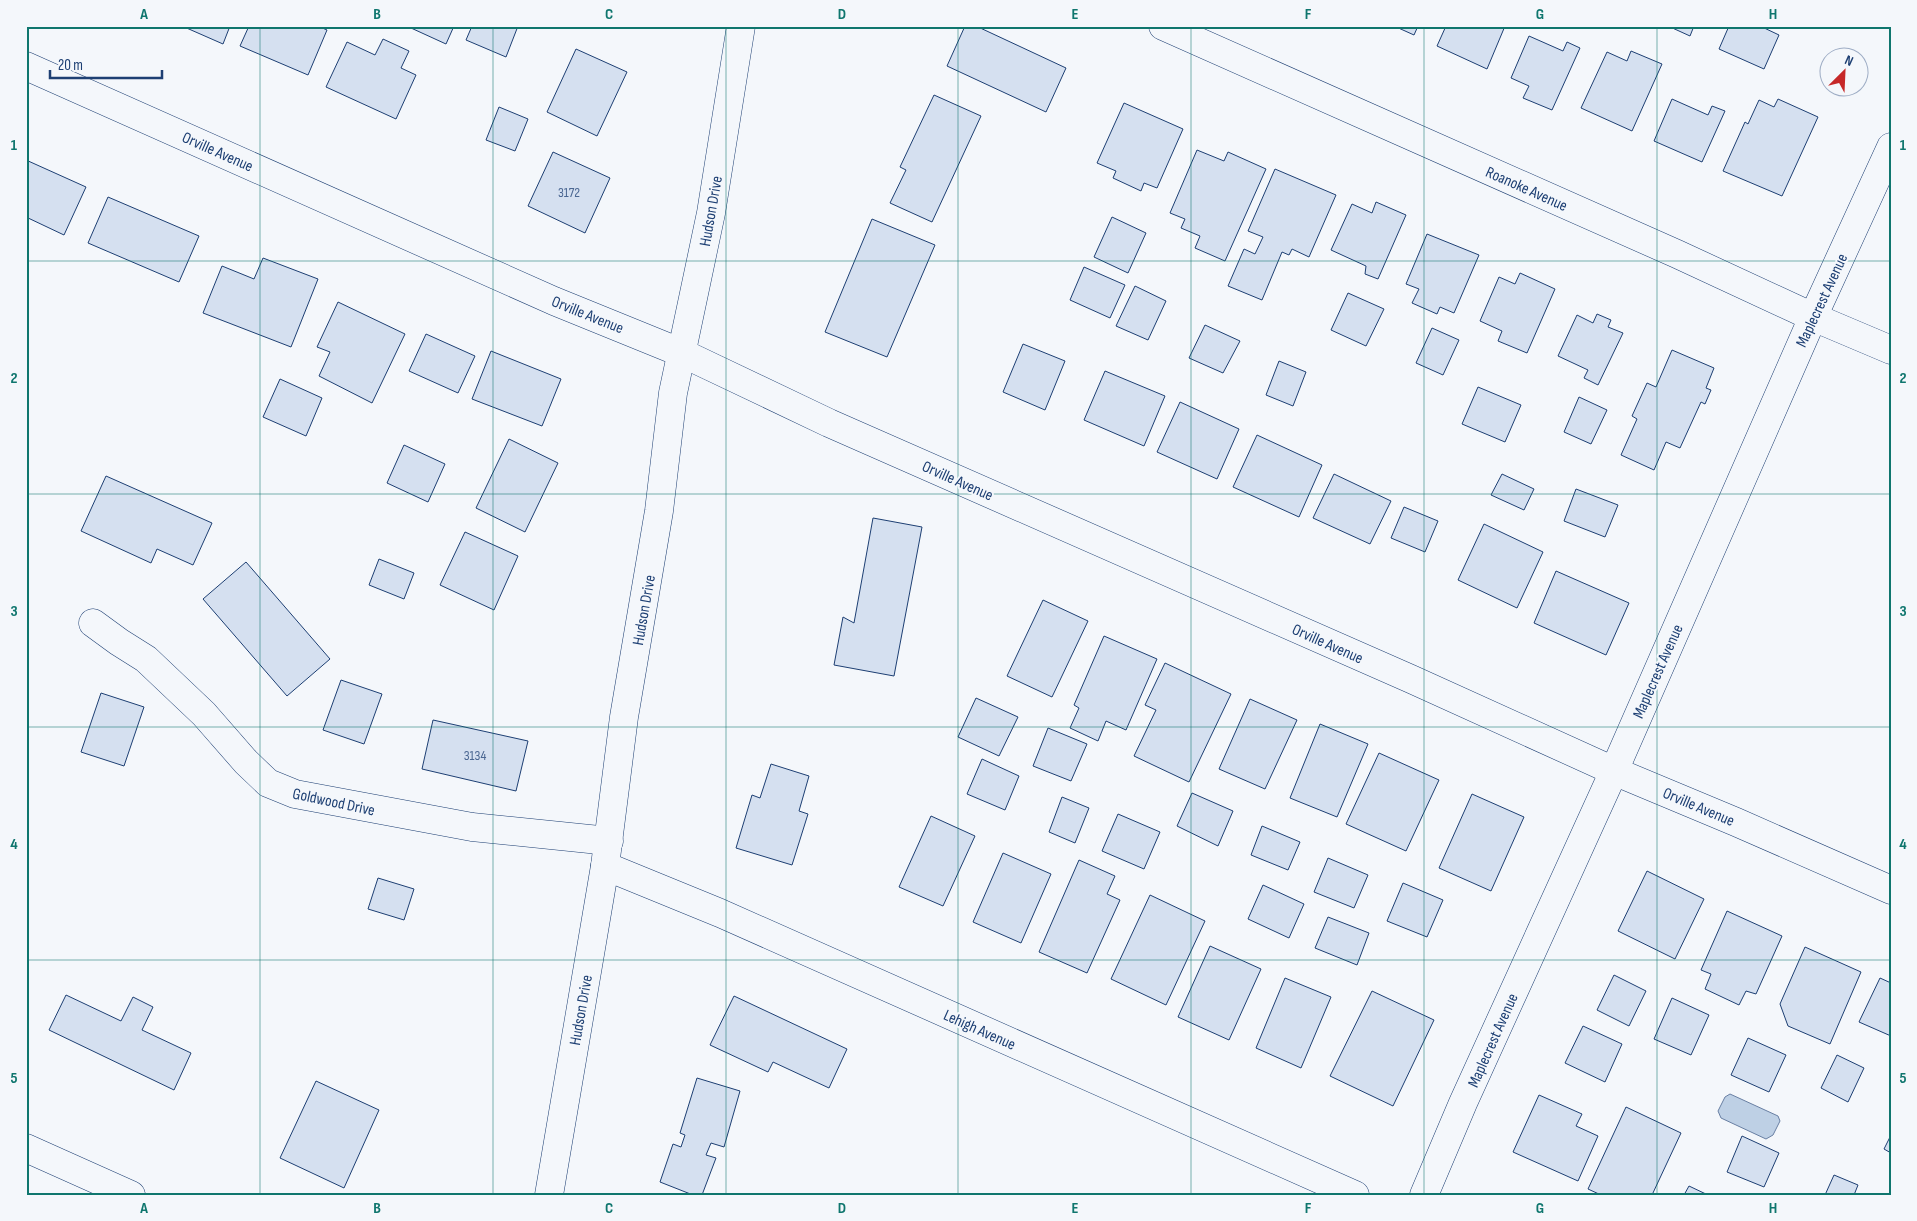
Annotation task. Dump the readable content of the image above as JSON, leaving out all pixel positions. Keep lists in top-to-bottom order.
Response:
{
  "streets": {
    "street": [
      "Orville Avenue",
      "Roanoke Avenue",
      "Hudson Drive",
      "Maplecrest Avenue",
      "Goldwood Drive",
      "Lehigh Avenue"
    ]
  },
  "crossings": [
    ["Orville Avenue", "Hudson Drive"],
    ["Orville Avenue", "Maplecrest Avenue"],
    ["Roanoke Avenue", "Maplecrest Avenue"],
    ["Hudson Drive", "Goldwood Drive"],
    ["Hudson Drive", "Lehigh Avenue"],
    ["Goldwood Drive", "Lehigh Avenue"]
  ],
  "house_numbers": ["3172", "3134"],
  "scale_bar": "20 m",
  "north": "top right",
  "grid": {
    "columns": [
      "A",
      "B",
      "C",
      "D",
      "E",
      "F",
      "G",
      "H"
    ],
    "rows": [
      "1",
      "2",
      "3",
      "4",
      "5"
    ]
  }
}
